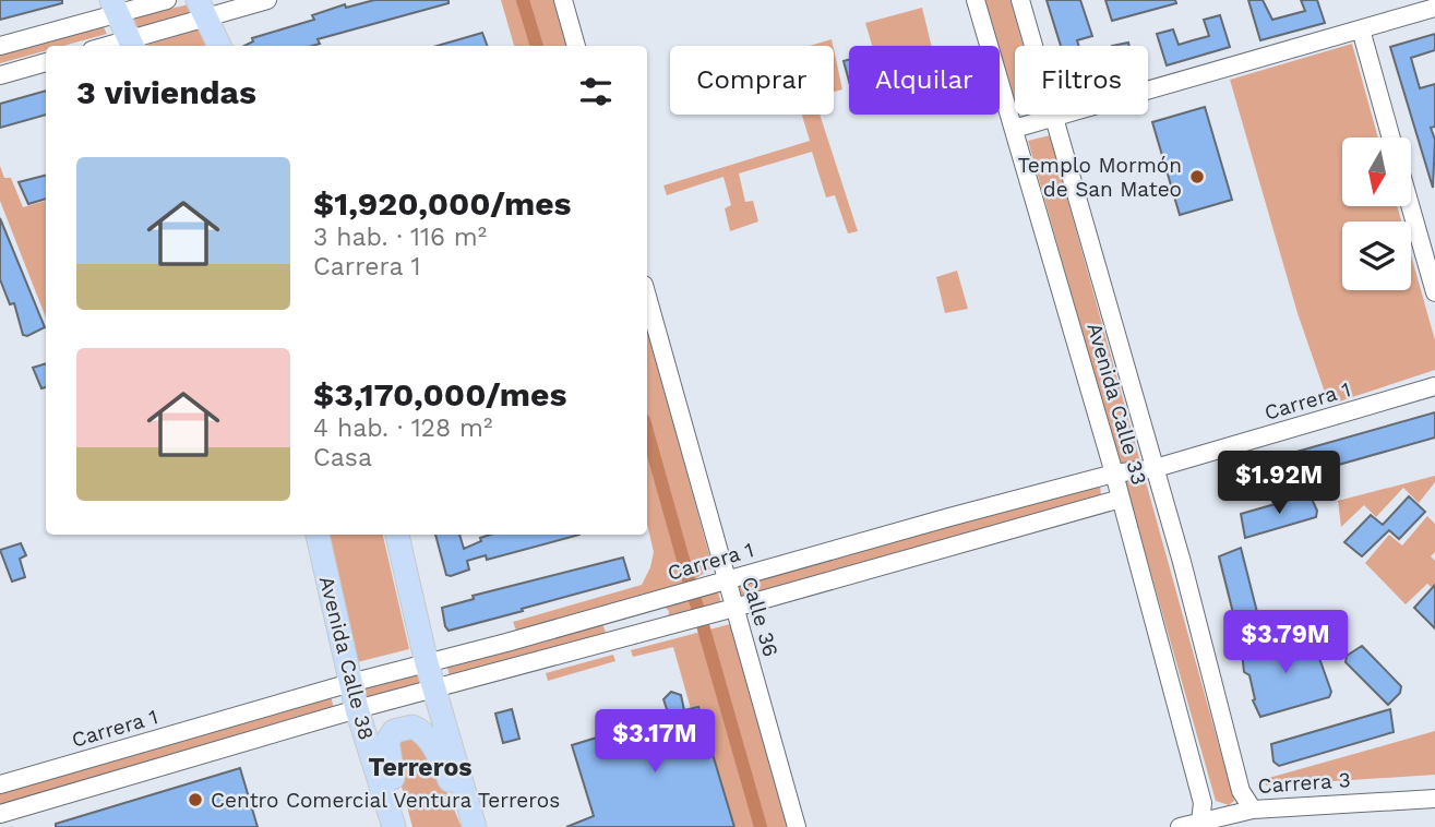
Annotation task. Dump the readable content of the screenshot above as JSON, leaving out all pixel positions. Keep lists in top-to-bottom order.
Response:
{
  "streets": {
    "main road": ["Avenida Calle 38"],
    "street": [
      "Carrera 1",
      "Avenida Calle 33",
      "Calle 36",
      "Carrera 3"
    ]
  },
  "crossings": [
    ["Carrera 1", "Avenida Calle 33"],
    ["Carrera 1", "Calle 36"],
    ["Carrera 1", "Avenida Calle 38"],
    ["Avenida Calle 33", "Carrera 3"]
  ],
  "districts": ["Terreros"],
  "places": ["Templo Mormón de San Mateo", "Centro Comercial Ventura Terreros"],
  "north": "bottom",
  "page": {
    "chip": ["Comprar", "Alquilar", "Filtros"],
    "heading": "3 viviendas",
    "list": [
      {
        "name": "$1,920,000/mes",
        "note": "3 hab. · 116 m² · Carrera 1"
      },
      {
        "name": "$3,170,000/mes",
        "note": "4 hab. · 128 m² · Casa"
      }
    ],
    "price": ["$1.92M", "$3.79M", "$3.17M"]
  }
}
